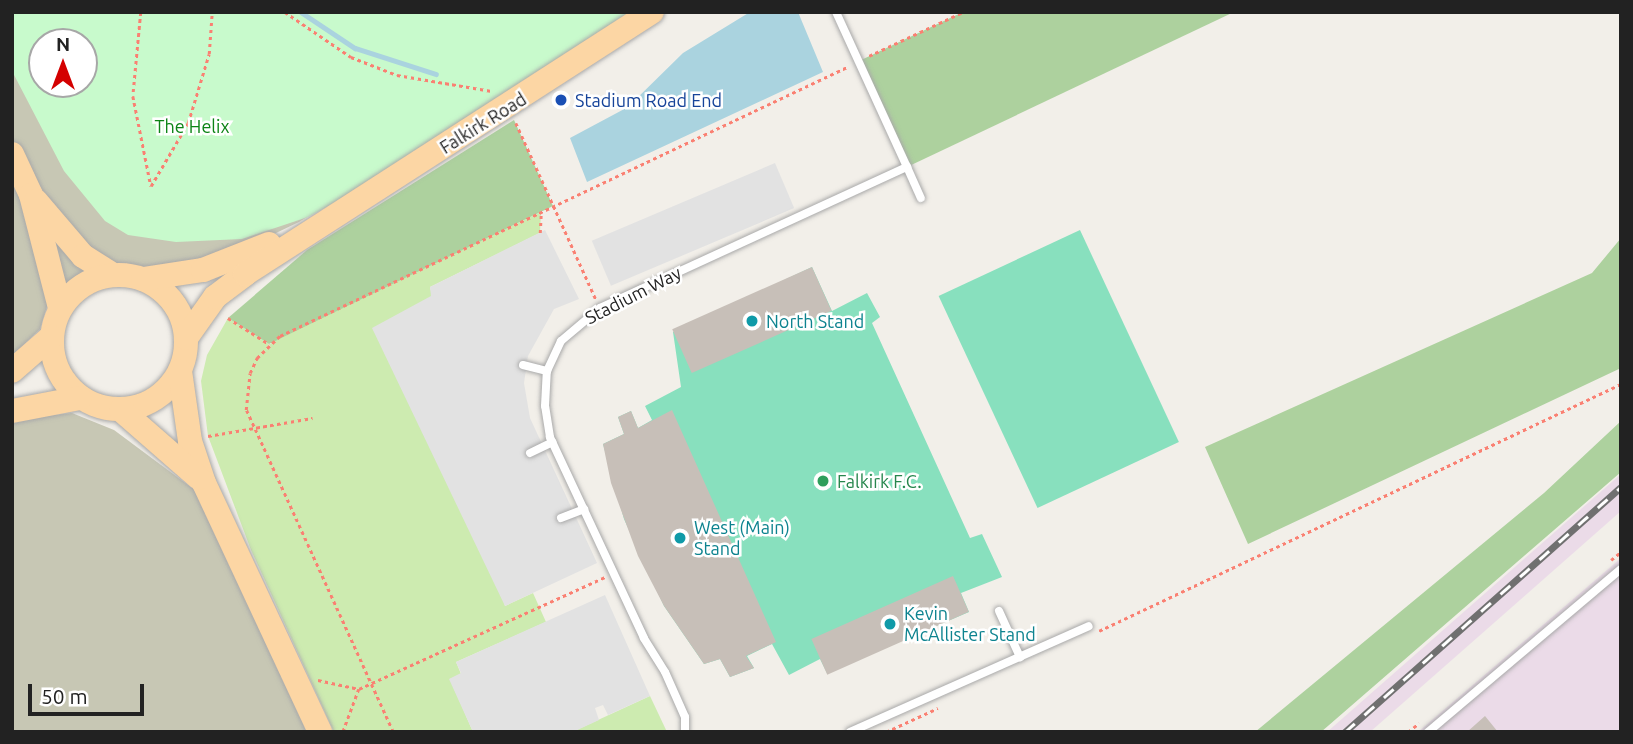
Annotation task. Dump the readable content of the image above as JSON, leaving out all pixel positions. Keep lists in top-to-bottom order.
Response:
{
  "streets": {
    "main road": ["Falkirk Road"],
    "lane": ["Stadium Way"]
  },
  "parks": ["The Helix"],
  "places": [
    "Stadium Road End",
    "North Stand",
    "Falkirk F.C.",
    "West (Main) Stand",
    "Kevin McAllister Stand"
  ],
  "scale_bar": "50 m",
  "north": "top"
}
